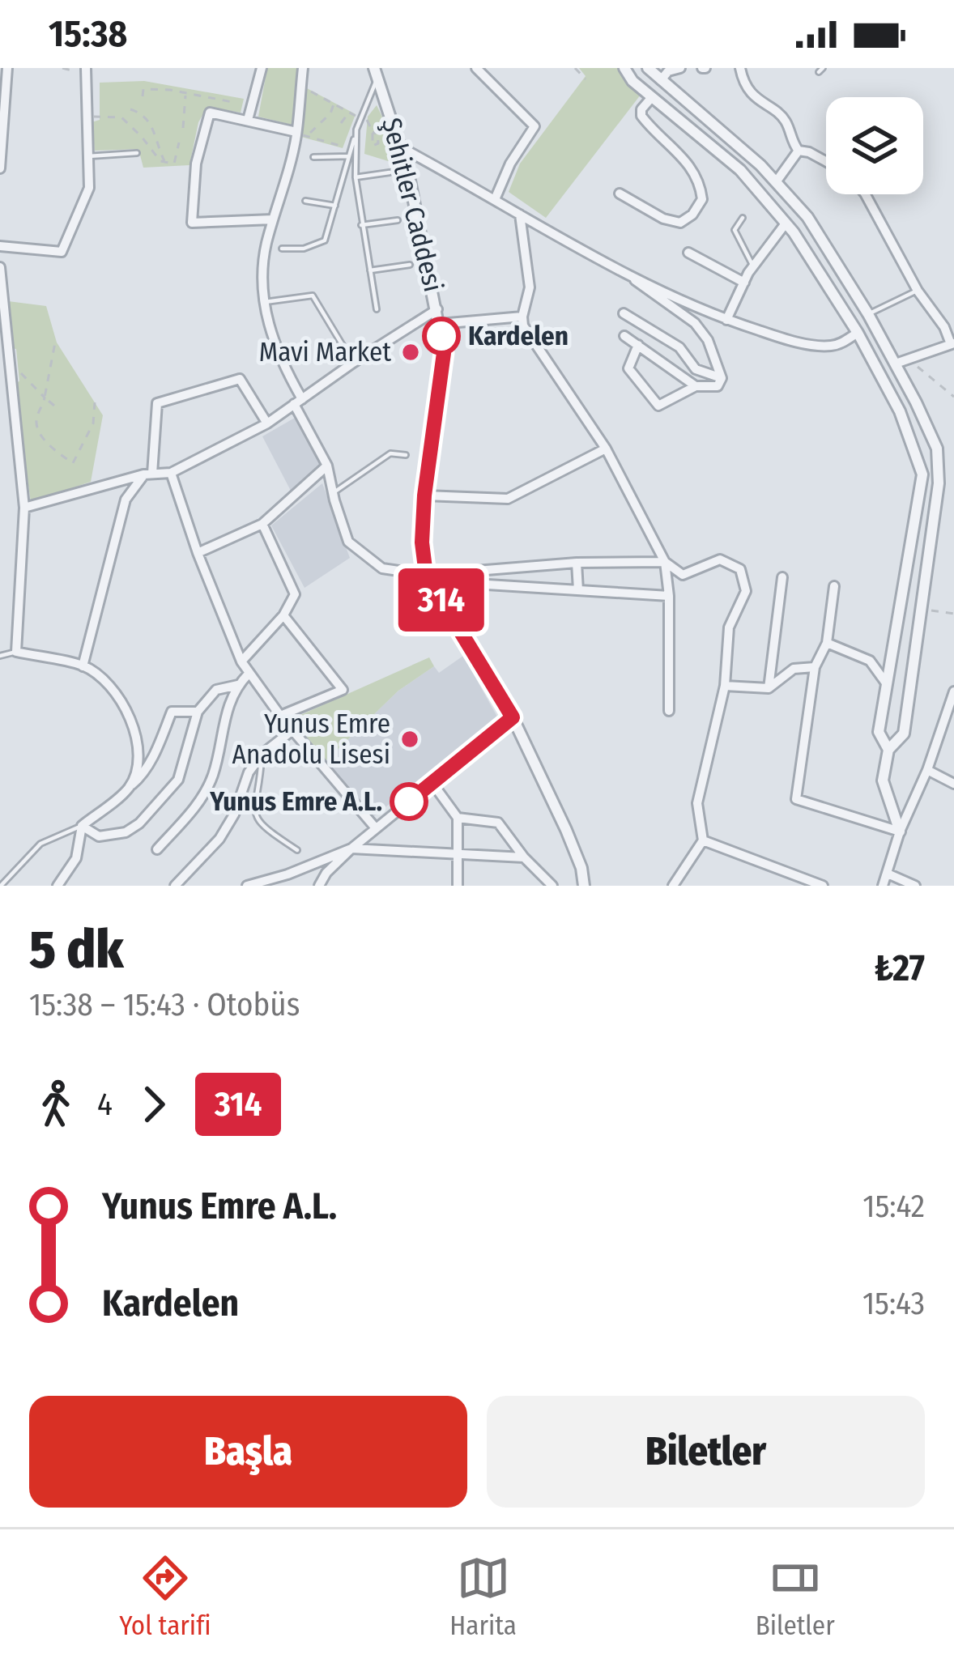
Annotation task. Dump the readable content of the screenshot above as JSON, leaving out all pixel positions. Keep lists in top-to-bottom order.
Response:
{
  "streets": {
    "street": ["Şehitler Caddesi"]
  },
  "places": [
    "Kardelen",
    "Mavi Market",
    "Yunus Emre Anadolu Lisesi",
    "Yunus Emre A.L."
  ],
  "lines": ["bus line 314"],
  "page": {
    "status": "15:38",
    "on_map": "314",
    "heading": ["5 dk", "15:38 – 15:43 · Otobüs", "₺27"],
    "legs": ["4", "314"],
    "list": [
      {
        "name": "Yunus Emre A.L.",
        "value": "15:42"
      },
      {
        "name": "Kardelen",
        "value": "15:43"
      }
    ],
    "buttons": ["Başla", "Biletler"],
    "tabs": ["Yol tarifi", "Harita", "Biletler"]
  }
}
